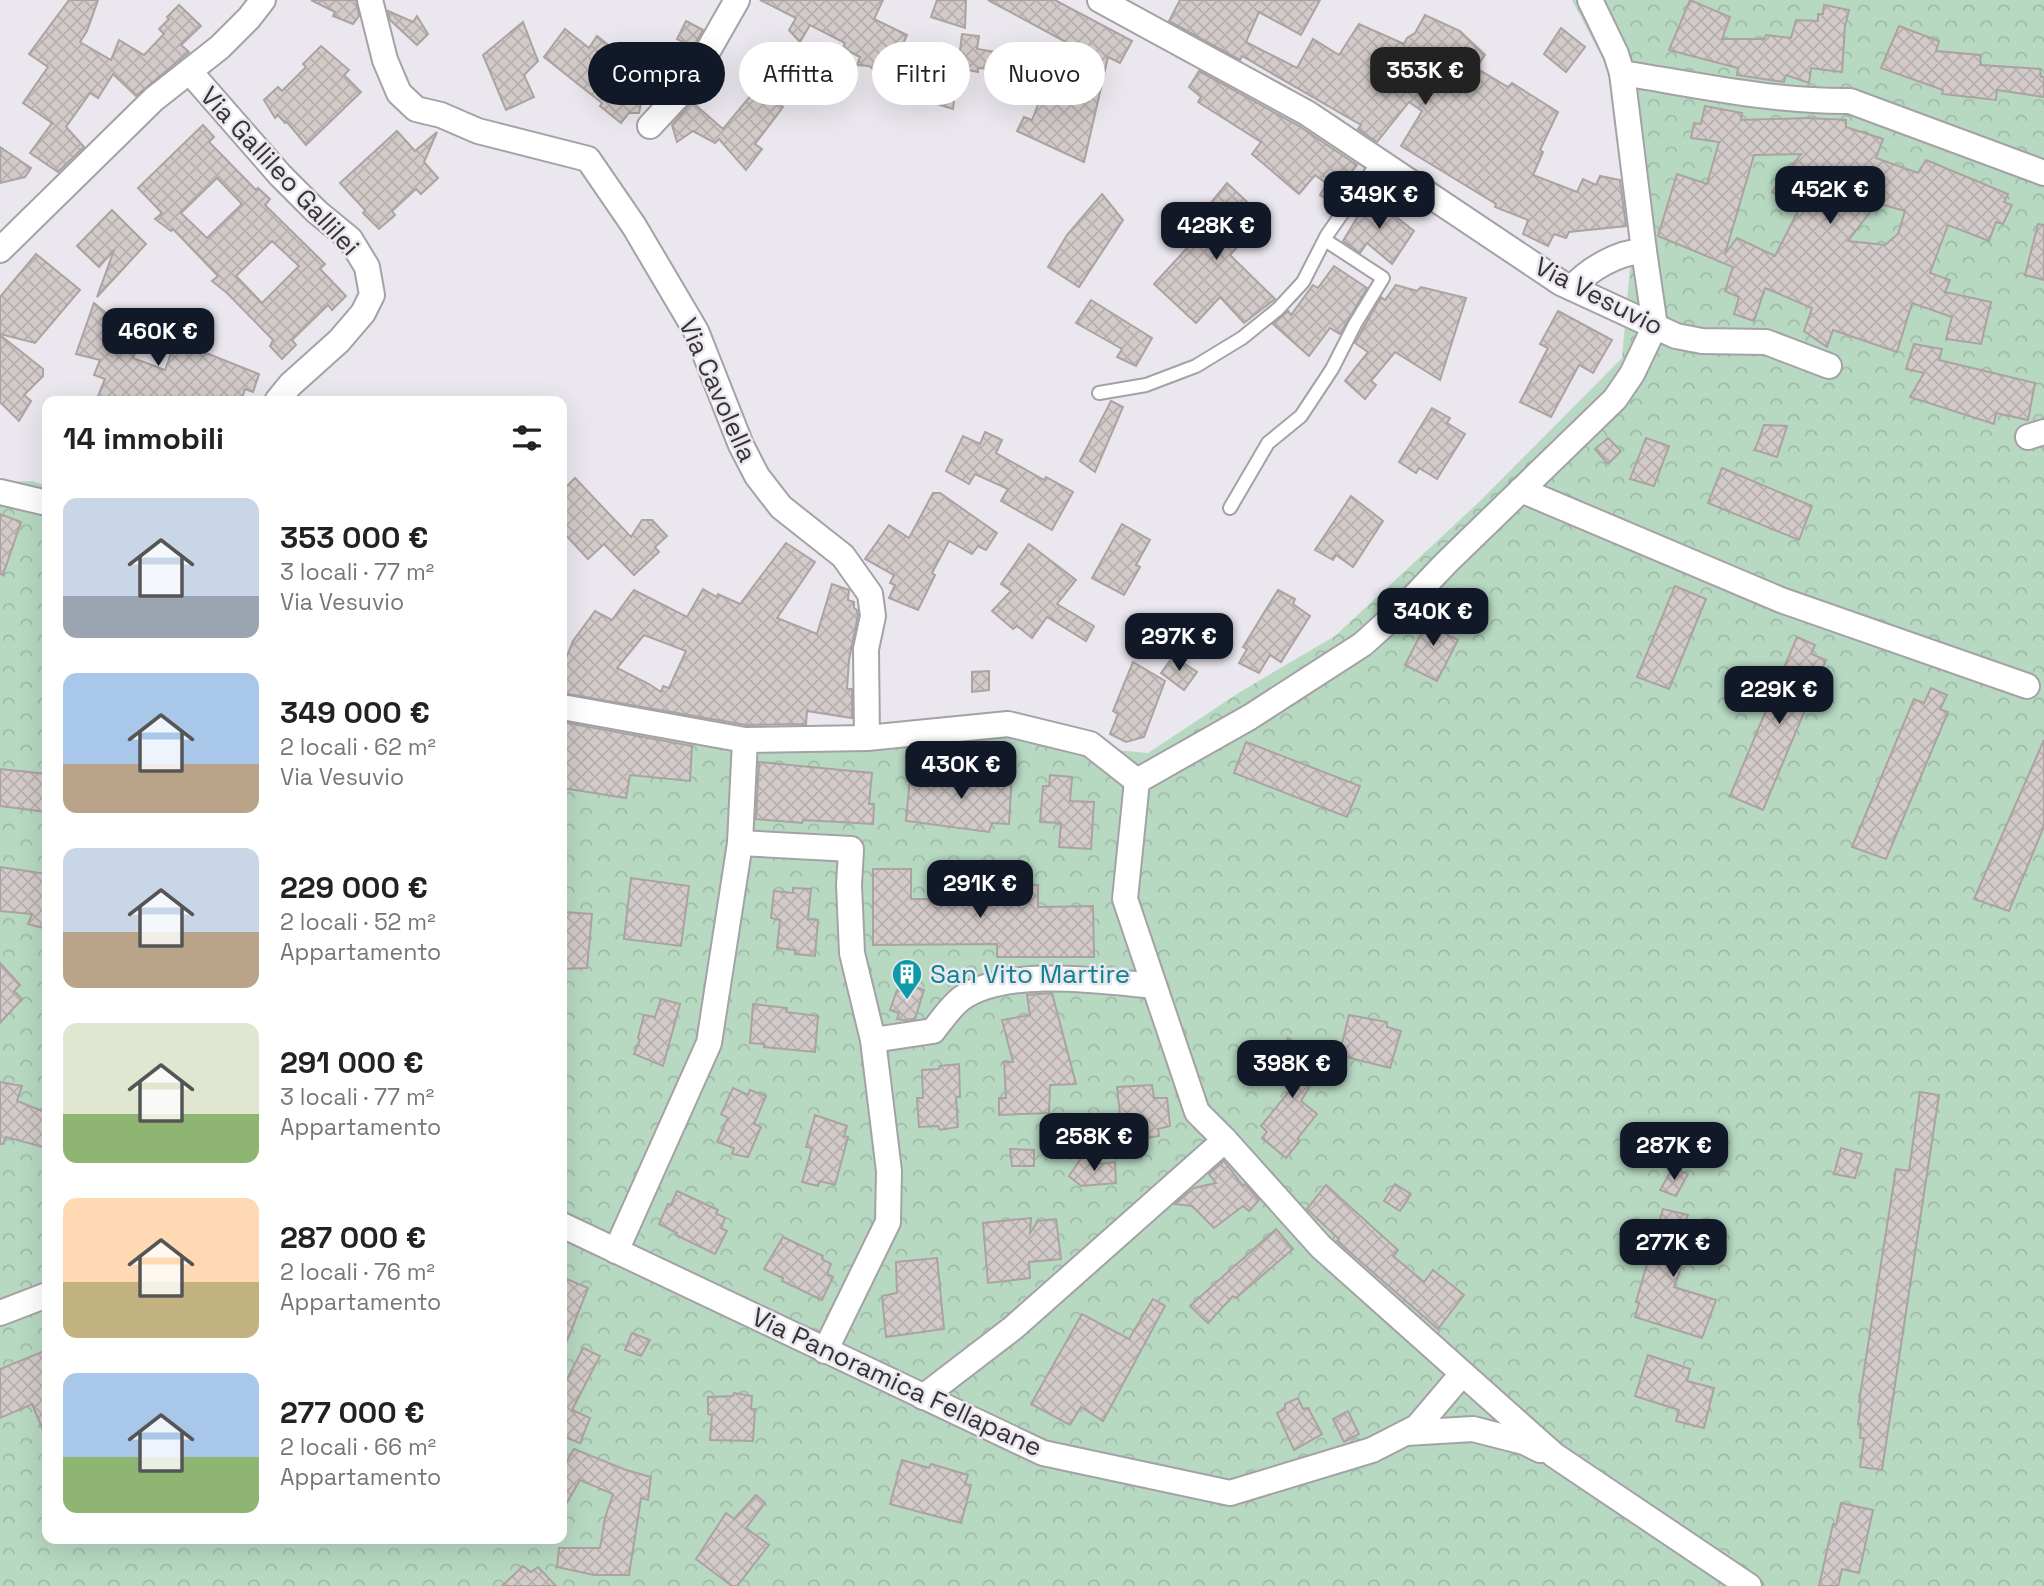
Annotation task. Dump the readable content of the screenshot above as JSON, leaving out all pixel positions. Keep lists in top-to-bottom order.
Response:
{
  "streets": {
    "street": [
      "Via Gallileo Gallilei",
      "Via Vesuvio",
      "Via Cavolella",
      "Via Panoramica Fellapane"
    ]
  },
  "places": {
    "building": ["San Vito Martire"]
  },
  "page": {
    "chip": [
      "Compra",
      "Affitta",
      "Filtri",
      "Nuovo"
    ],
    "price": [
      "353K €",
      "452K €",
      "349K €",
      "428K €",
      "460K €",
      "340K €",
      "297K €",
      "229K €",
      "430K €",
      "291K €",
      "398K €",
      "258K €",
      "287K €",
      "277K €"
    ],
    "heading": "14 immobili",
    "list": [
      {
        "name": "353 000 €",
        "note": "3 locali · 77 m² · Via Vesuvio"
      },
      {
        "name": "349 000 €",
        "note": "2 locali · 62 m² · Via Vesuvio"
      },
      {
        "name": "229 000 €",
        "note": "2 locali · 52 m² · Appartamento"
      },
      {
        "name": "291 000 €",
        "note": "3 locali · 77 m² · Appartamento"
      },
      {
        "name": "287 000 €",
        "note": "2 locali · 76 m² · Appartamento"
      },
      {
        "name": "277 000 €",
        "note": "2 locali · 66 m² · Appartamento"
      }
    ]
  }
}
